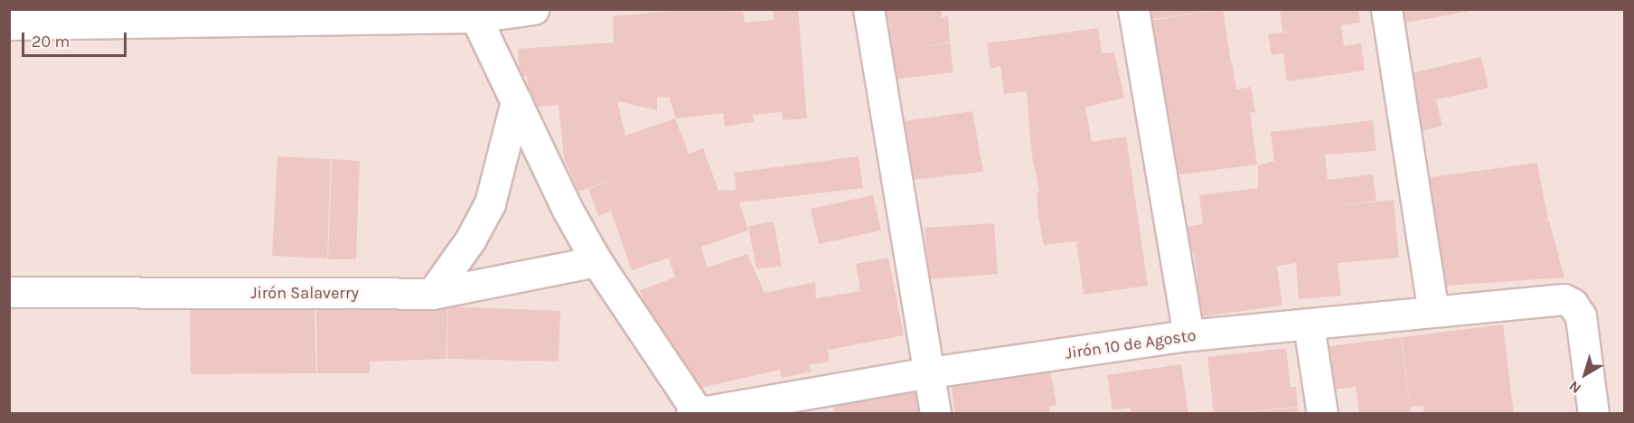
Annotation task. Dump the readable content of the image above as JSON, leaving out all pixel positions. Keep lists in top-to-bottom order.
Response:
{
  "streets": {
    "street": ["Jirón Salaverry", "Jirón 10 de Agosto"]
  },
  "scale_bar": "20 m",
  "north": "bottom left"
}
